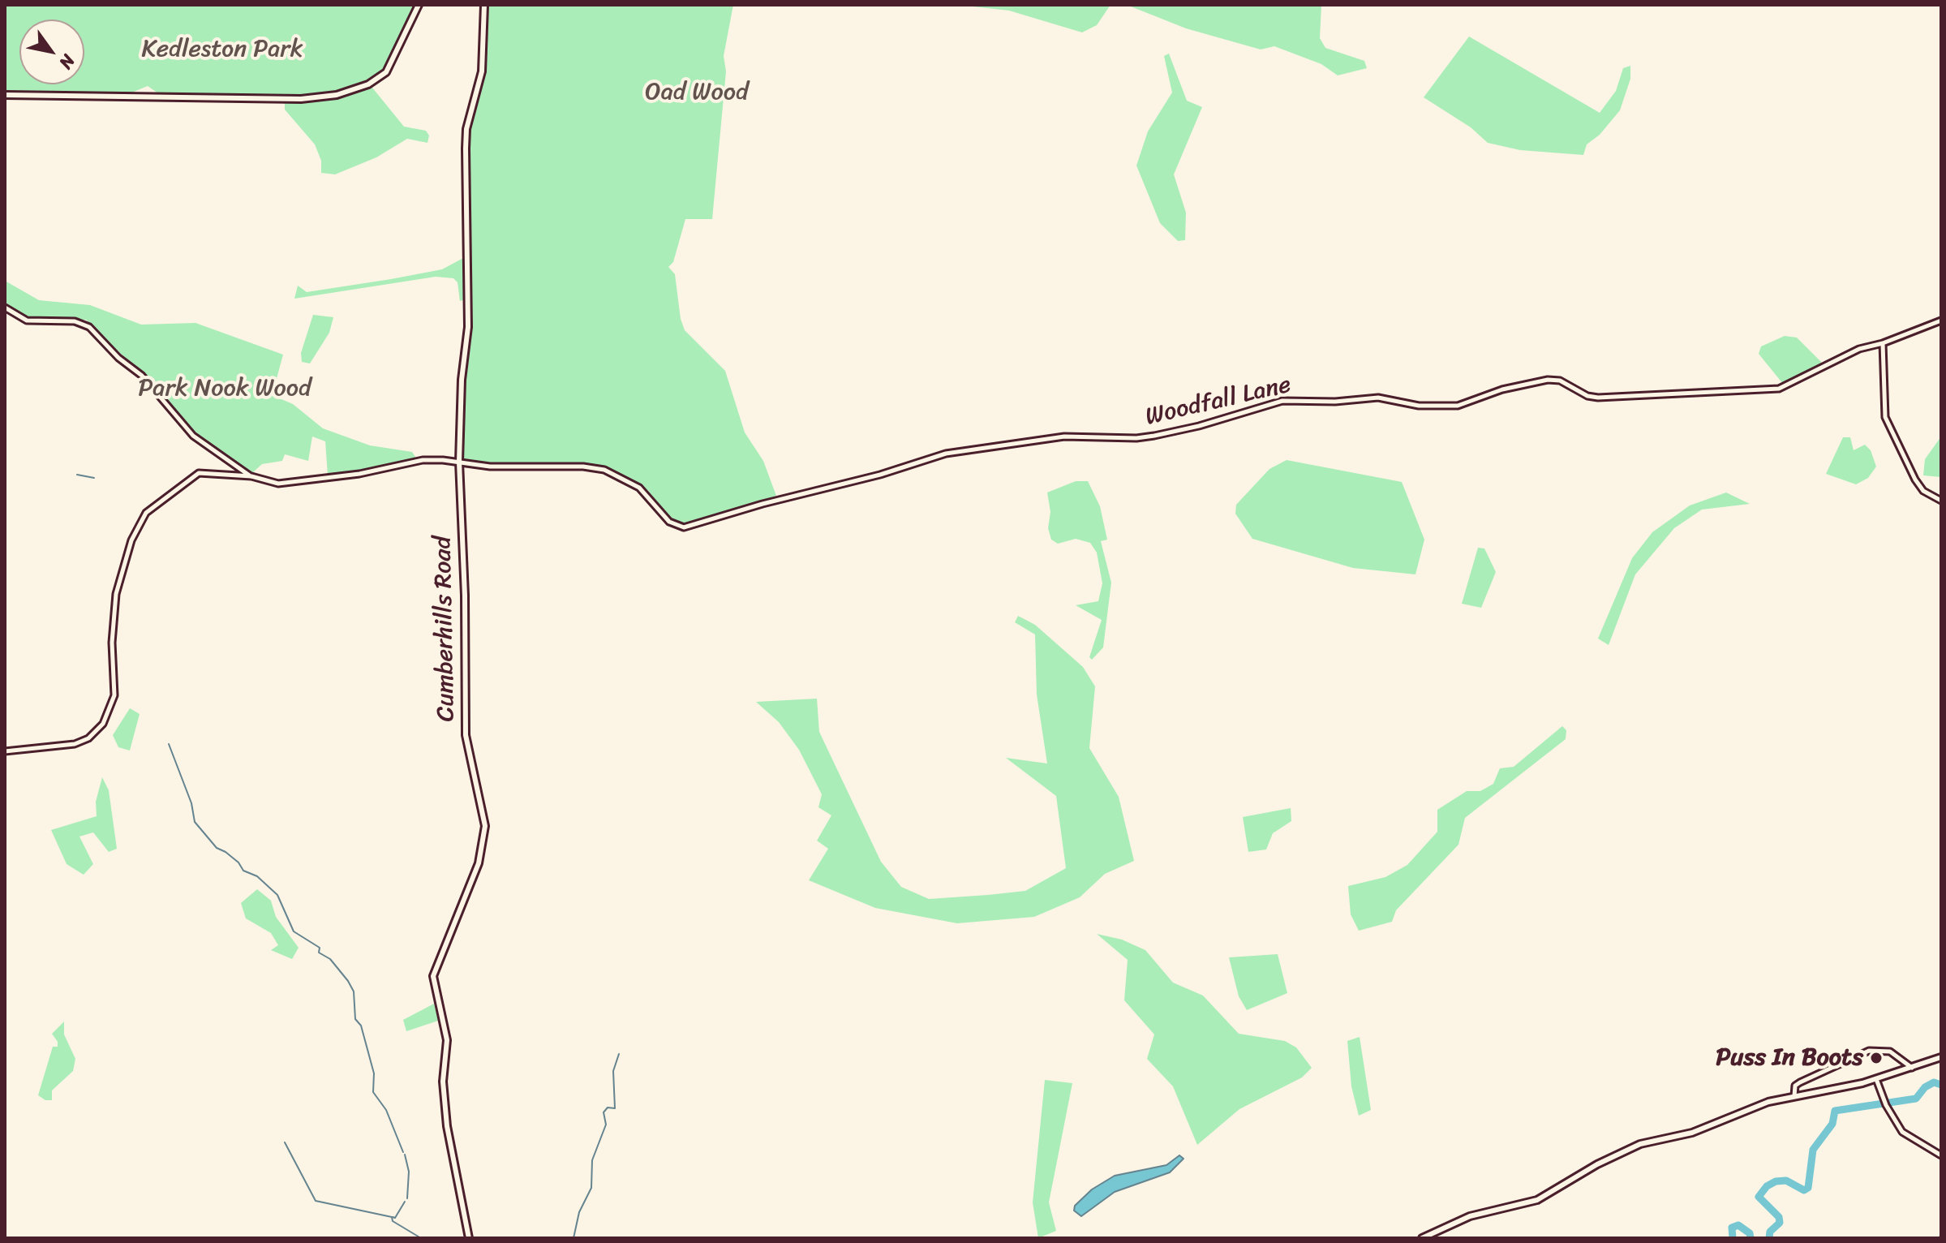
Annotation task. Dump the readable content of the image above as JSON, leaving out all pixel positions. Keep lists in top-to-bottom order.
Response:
{
  "streets": {
    "street": ["Woodfall Lane", "Cumberhills Road"]
  },
  "crossings": [
    ["Woodfall Lane", "Cumberhills Road"]
  ],
  "parks": ["Kedleston Park", "Oad Wood", "Park Nook Wood"],
  "places": ["Puss In Boots"],
  "north": "bottom right"
}
